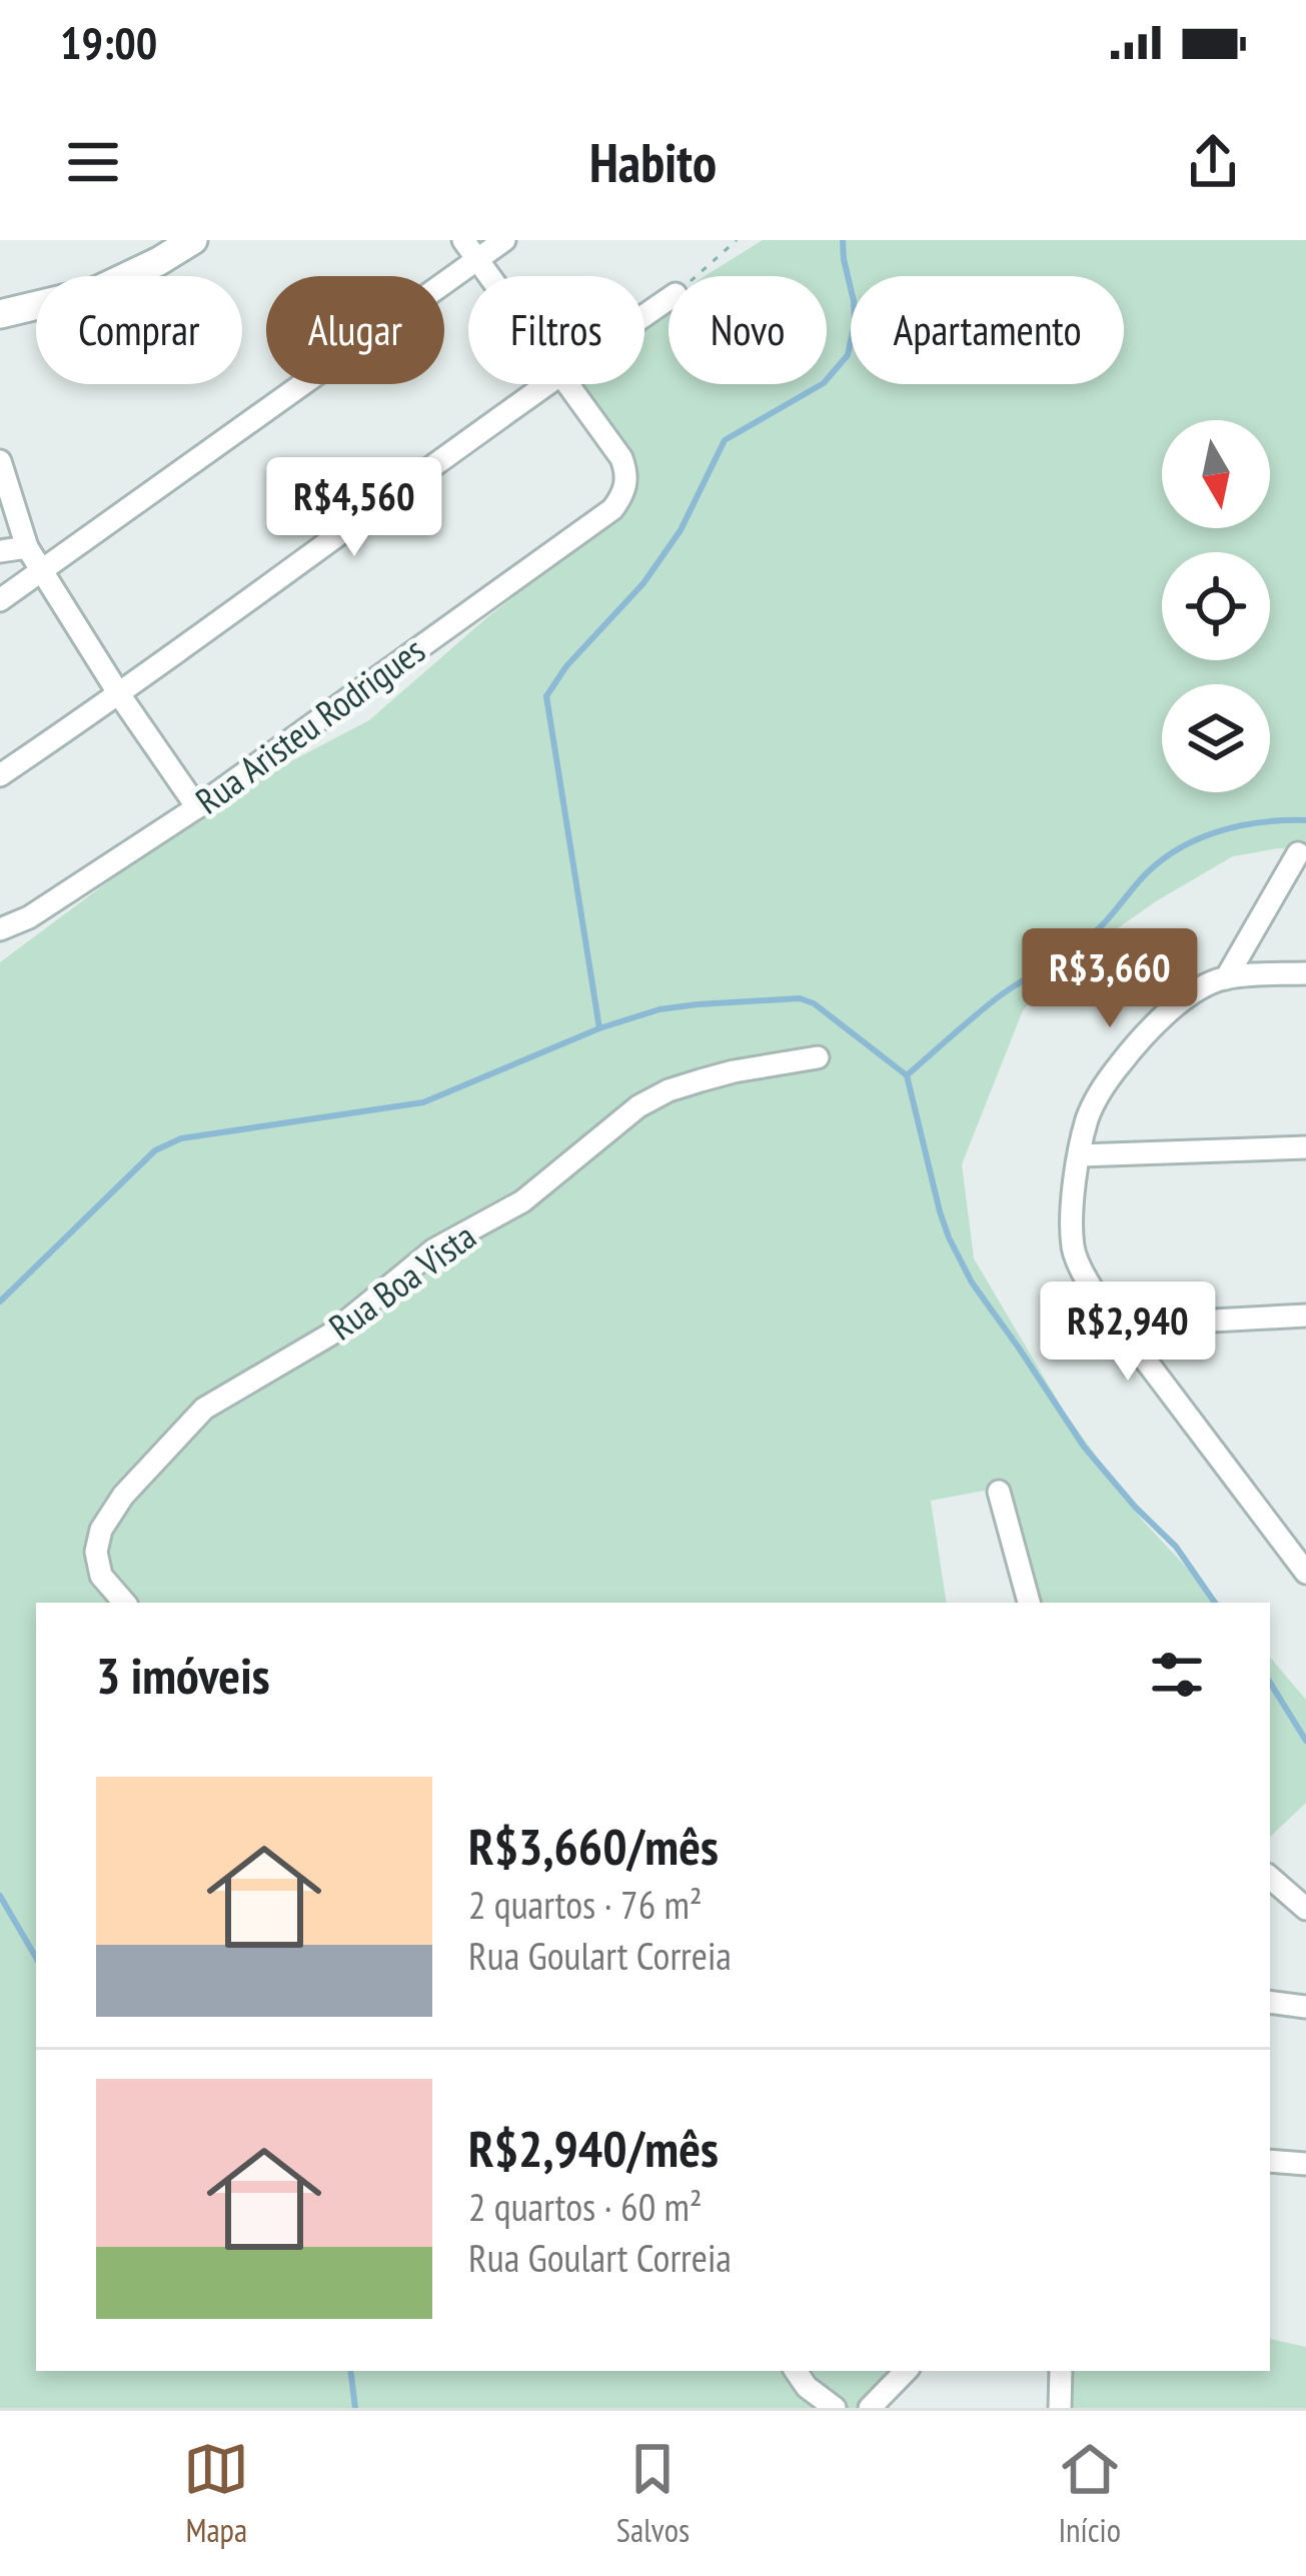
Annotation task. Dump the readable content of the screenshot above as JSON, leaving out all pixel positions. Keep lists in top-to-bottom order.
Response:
{
  "streets": {
    "street": ["Rua Aristeu Rodrigues", "Rua Boa Vista"]
  },
  "north": "bottom",
  "page": {
    "status": "19:00",
    "header": "Habito",
    "chip": [
      "Comprar",
      "Alugar",
      "Filtros",
      "Novo",
      "Apartamento"
    ],
    "price": ["R$4,560", "R$3,660", "R$2,940"],
    "heading": "3 imóveis",
    "list": [
      {
        "name": "R$3,660/mês",
        "note": "2 quartos · 76 m² · Rua Goulart Correia"
      },
      {
        "name": "R$2,940/mês",
        "note": "2 quartos · 60 m² · Rua Goulart Correia"
      }
    ],
    "tabs": ["Mapa", "Salvos", "Início"]
  }
}
